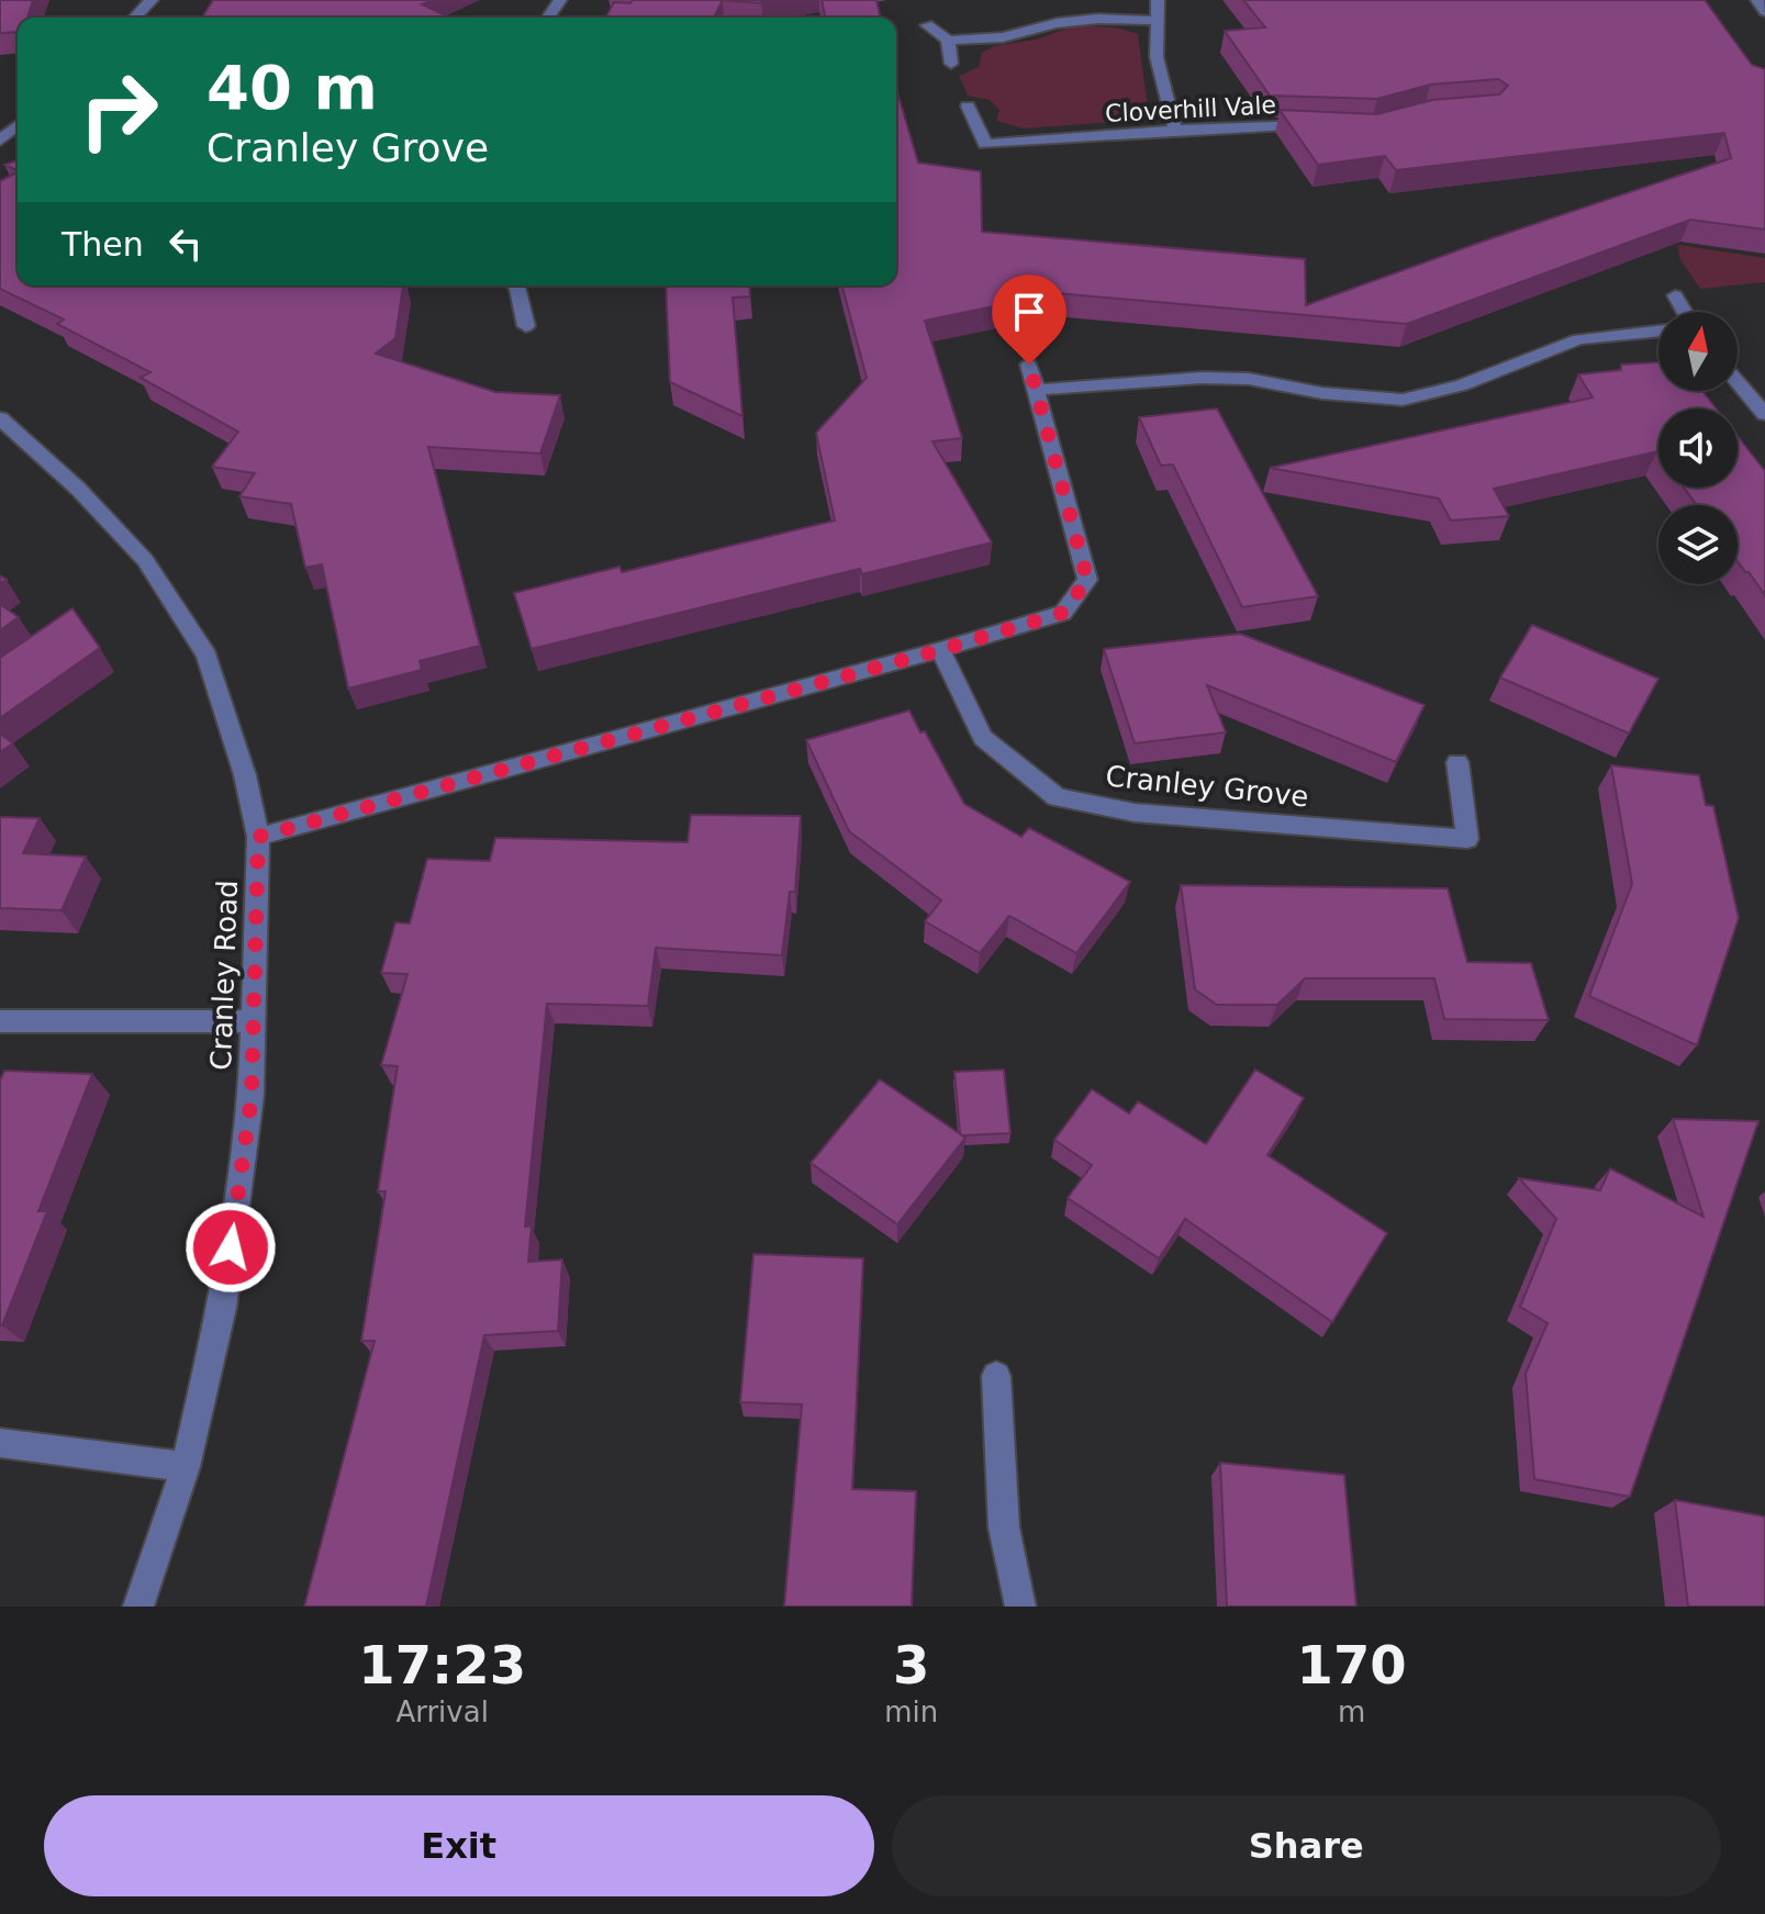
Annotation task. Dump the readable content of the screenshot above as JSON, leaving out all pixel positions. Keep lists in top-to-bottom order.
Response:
{
  "streets": {
    "street": ["Cloverhill Vale", "Cranley Grove", "Cranley Road"]
  },
  "north": "top",
  "page": {
    "turn": ["40 m", "Cranley Grove"],
    "then": "Then",
    "eta": [
      "17:23",
      "Arrival",
      "3",
      "min",
      "170",
      "m"
    ],
    "buttons": ["Exit", "Share"]
  }
}
